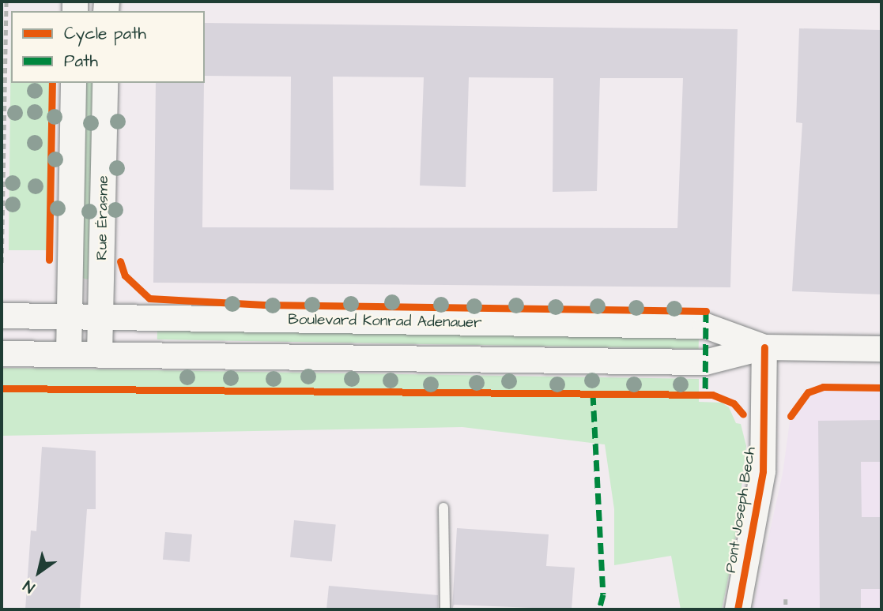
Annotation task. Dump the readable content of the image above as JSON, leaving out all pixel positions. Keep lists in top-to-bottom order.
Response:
{
  "streets": {
    "main road": ["Rue Érasme", "Boulevard Konrad Adenauer", "Pont Joseph Bech"]
  },
  "crossings": [
    ["Rue Érasme", "Boulevard Konrad Adenauer"],
    ["Boulevard Konrad Adenauer", "Pont Joseph Bech"]
  ],
  "legend": ["Cycle path", "Path"],
  "north": "bottom left"
}
